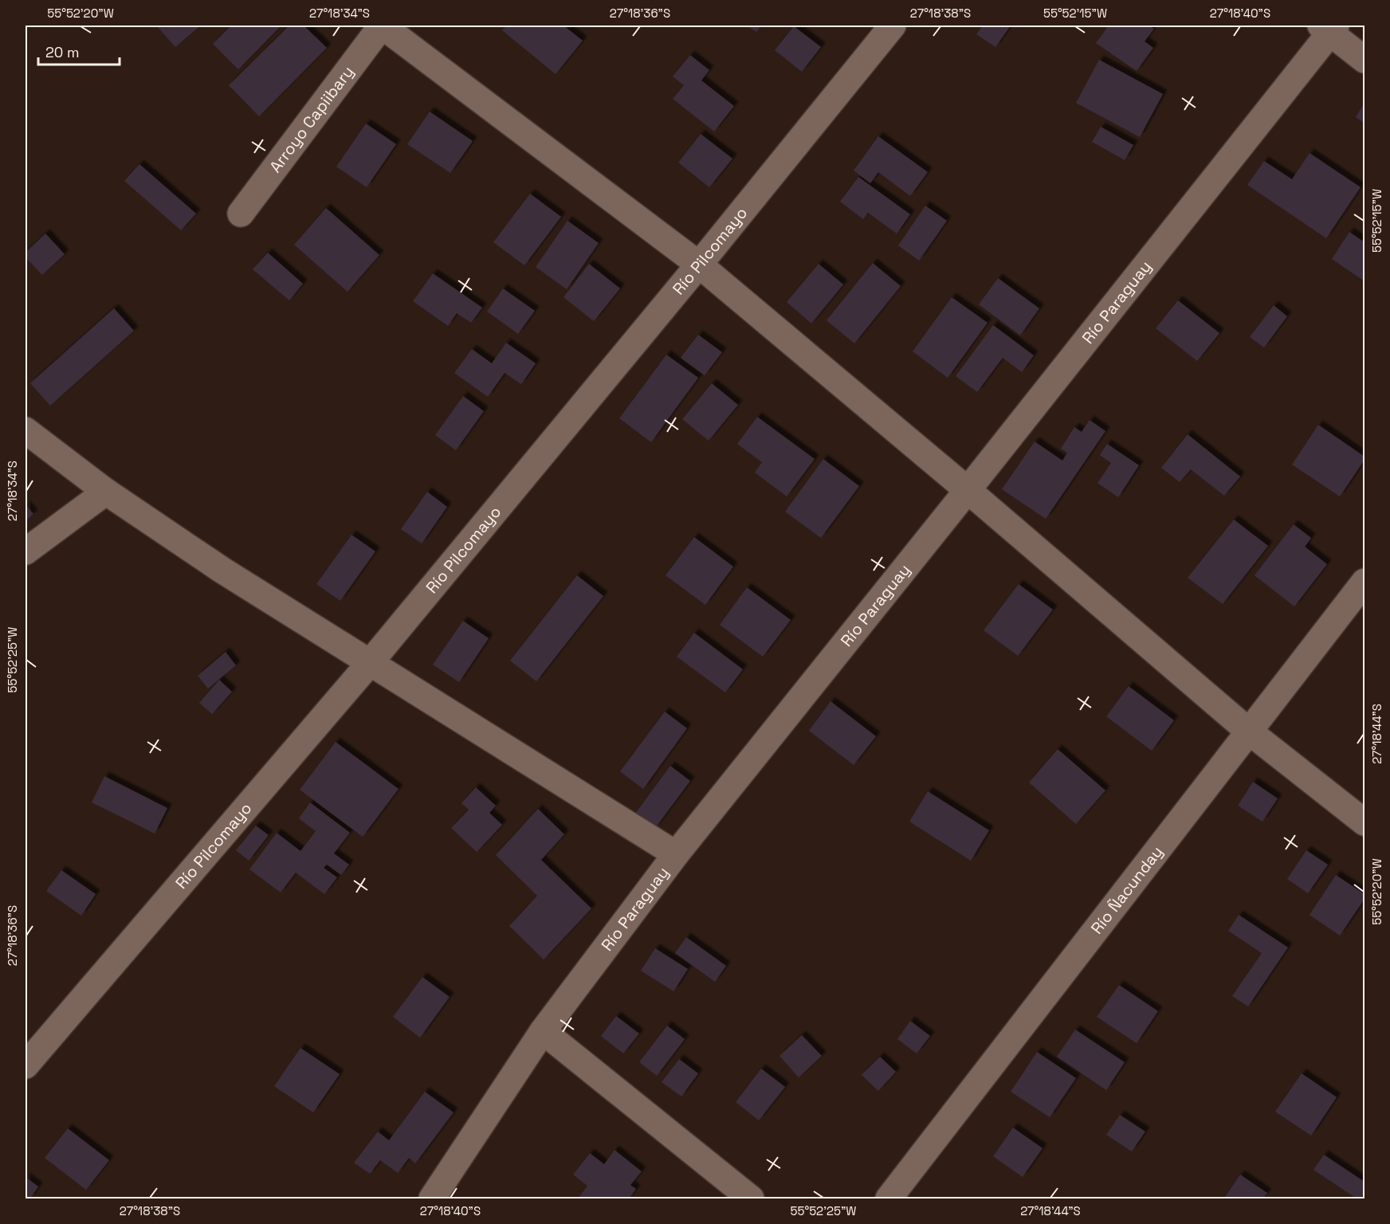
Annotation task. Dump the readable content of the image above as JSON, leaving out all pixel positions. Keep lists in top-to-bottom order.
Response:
{
  "streets": {
    "street": [
      "Arroyo Capiibary",
      "Río Pilcomayo",
      "Río Paraguay",
      "Río Ñacunday"
    ]
  },
  "scale_bar": "20 m",
  "coordinates": [
    "55°52'20\"W",
    "27°18'34\"S",
    "27°18'36\"S",
    "27°18'38\"S",
    "55°52'15\"W",
    "27°18'40\"S",
    "55°52'25\"W",
    "27°18'44\"S"
  ]
}
